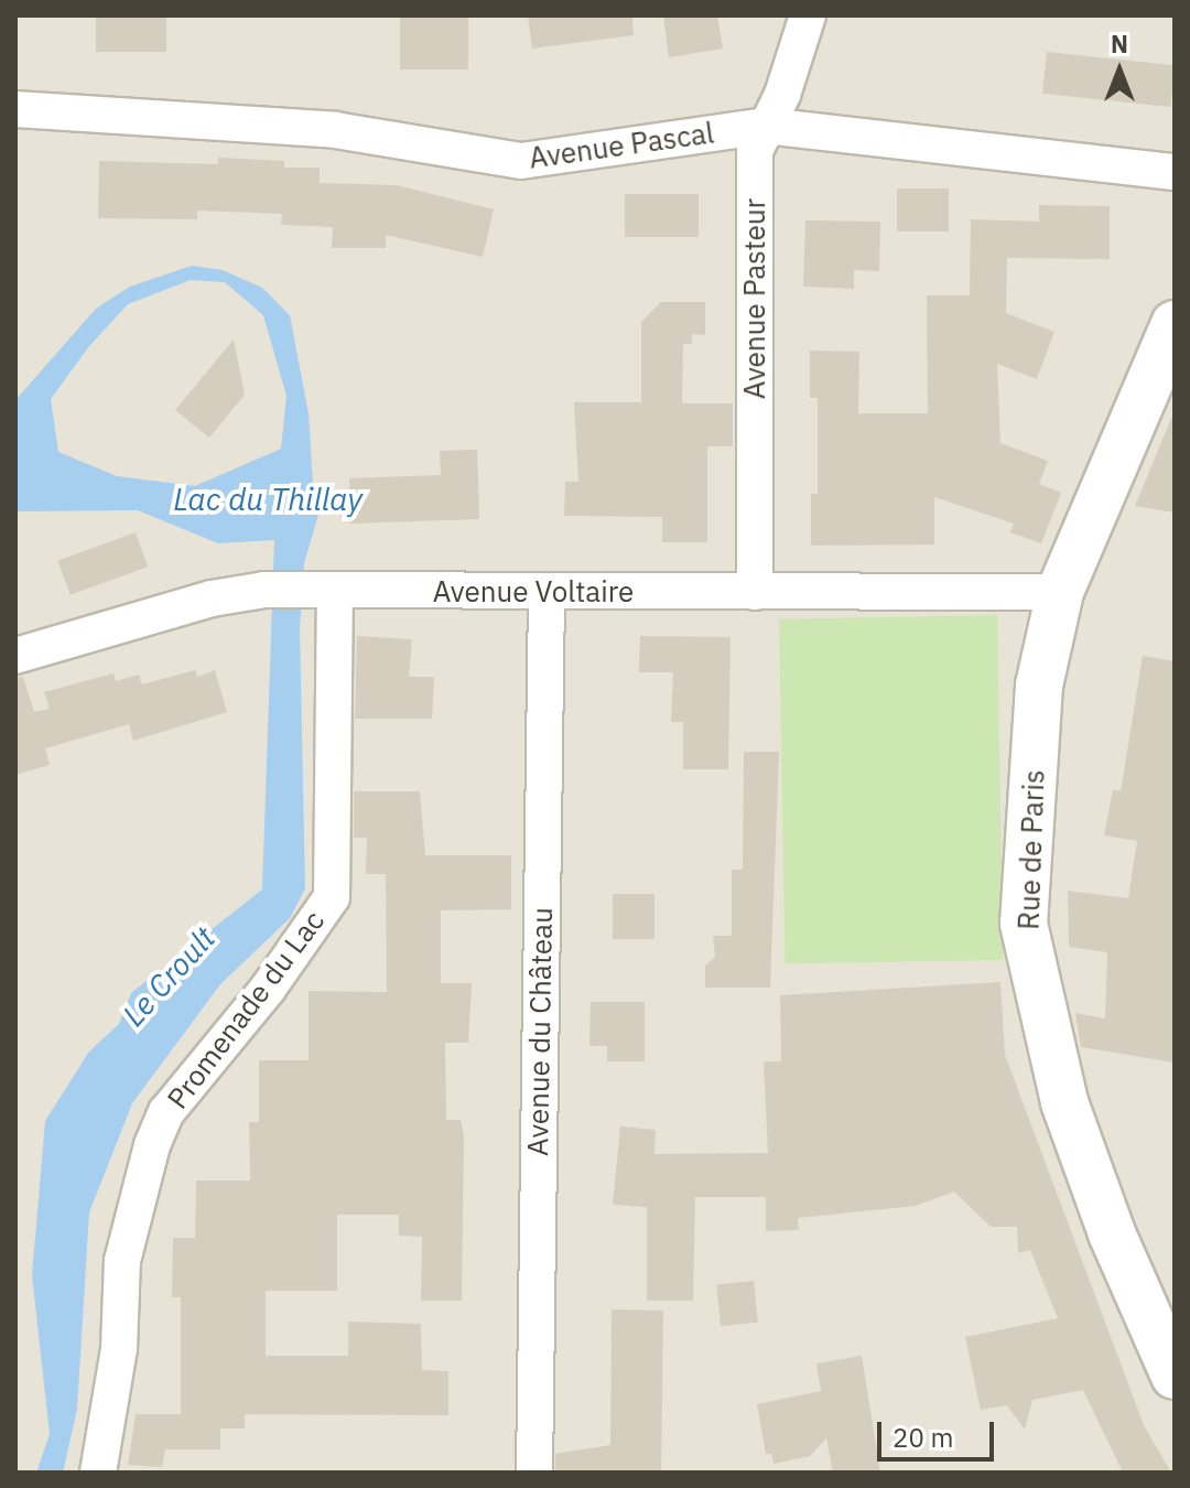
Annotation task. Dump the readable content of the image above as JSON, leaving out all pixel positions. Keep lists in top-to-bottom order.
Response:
{
  "streets": {
    "street": [
      "Avenue Pascal",
      "Avenue Pasteur",
      "Avenue Voltaire",
      "Rue de Paris",
      "Promenade du Lac",
      "Avenue du Château"
    ]
  },
  "crossings": [
    ["Avenue Pascal", "Avenue Pasteur"],
    ["Avenue Pasteur", "Avenue Voltaire"],
    ["Avenue Voltaire", "Rue de Paris"],
    ["Avenue Voltaire", "Promenade du Lac"],
    ["Avenue Voltaire", "Avenue du Château"]
  ],
  "water": ["Lac du Thillay", "Le Croult"],
  "scale_bar": "20 m",
  "north": "top"
}
